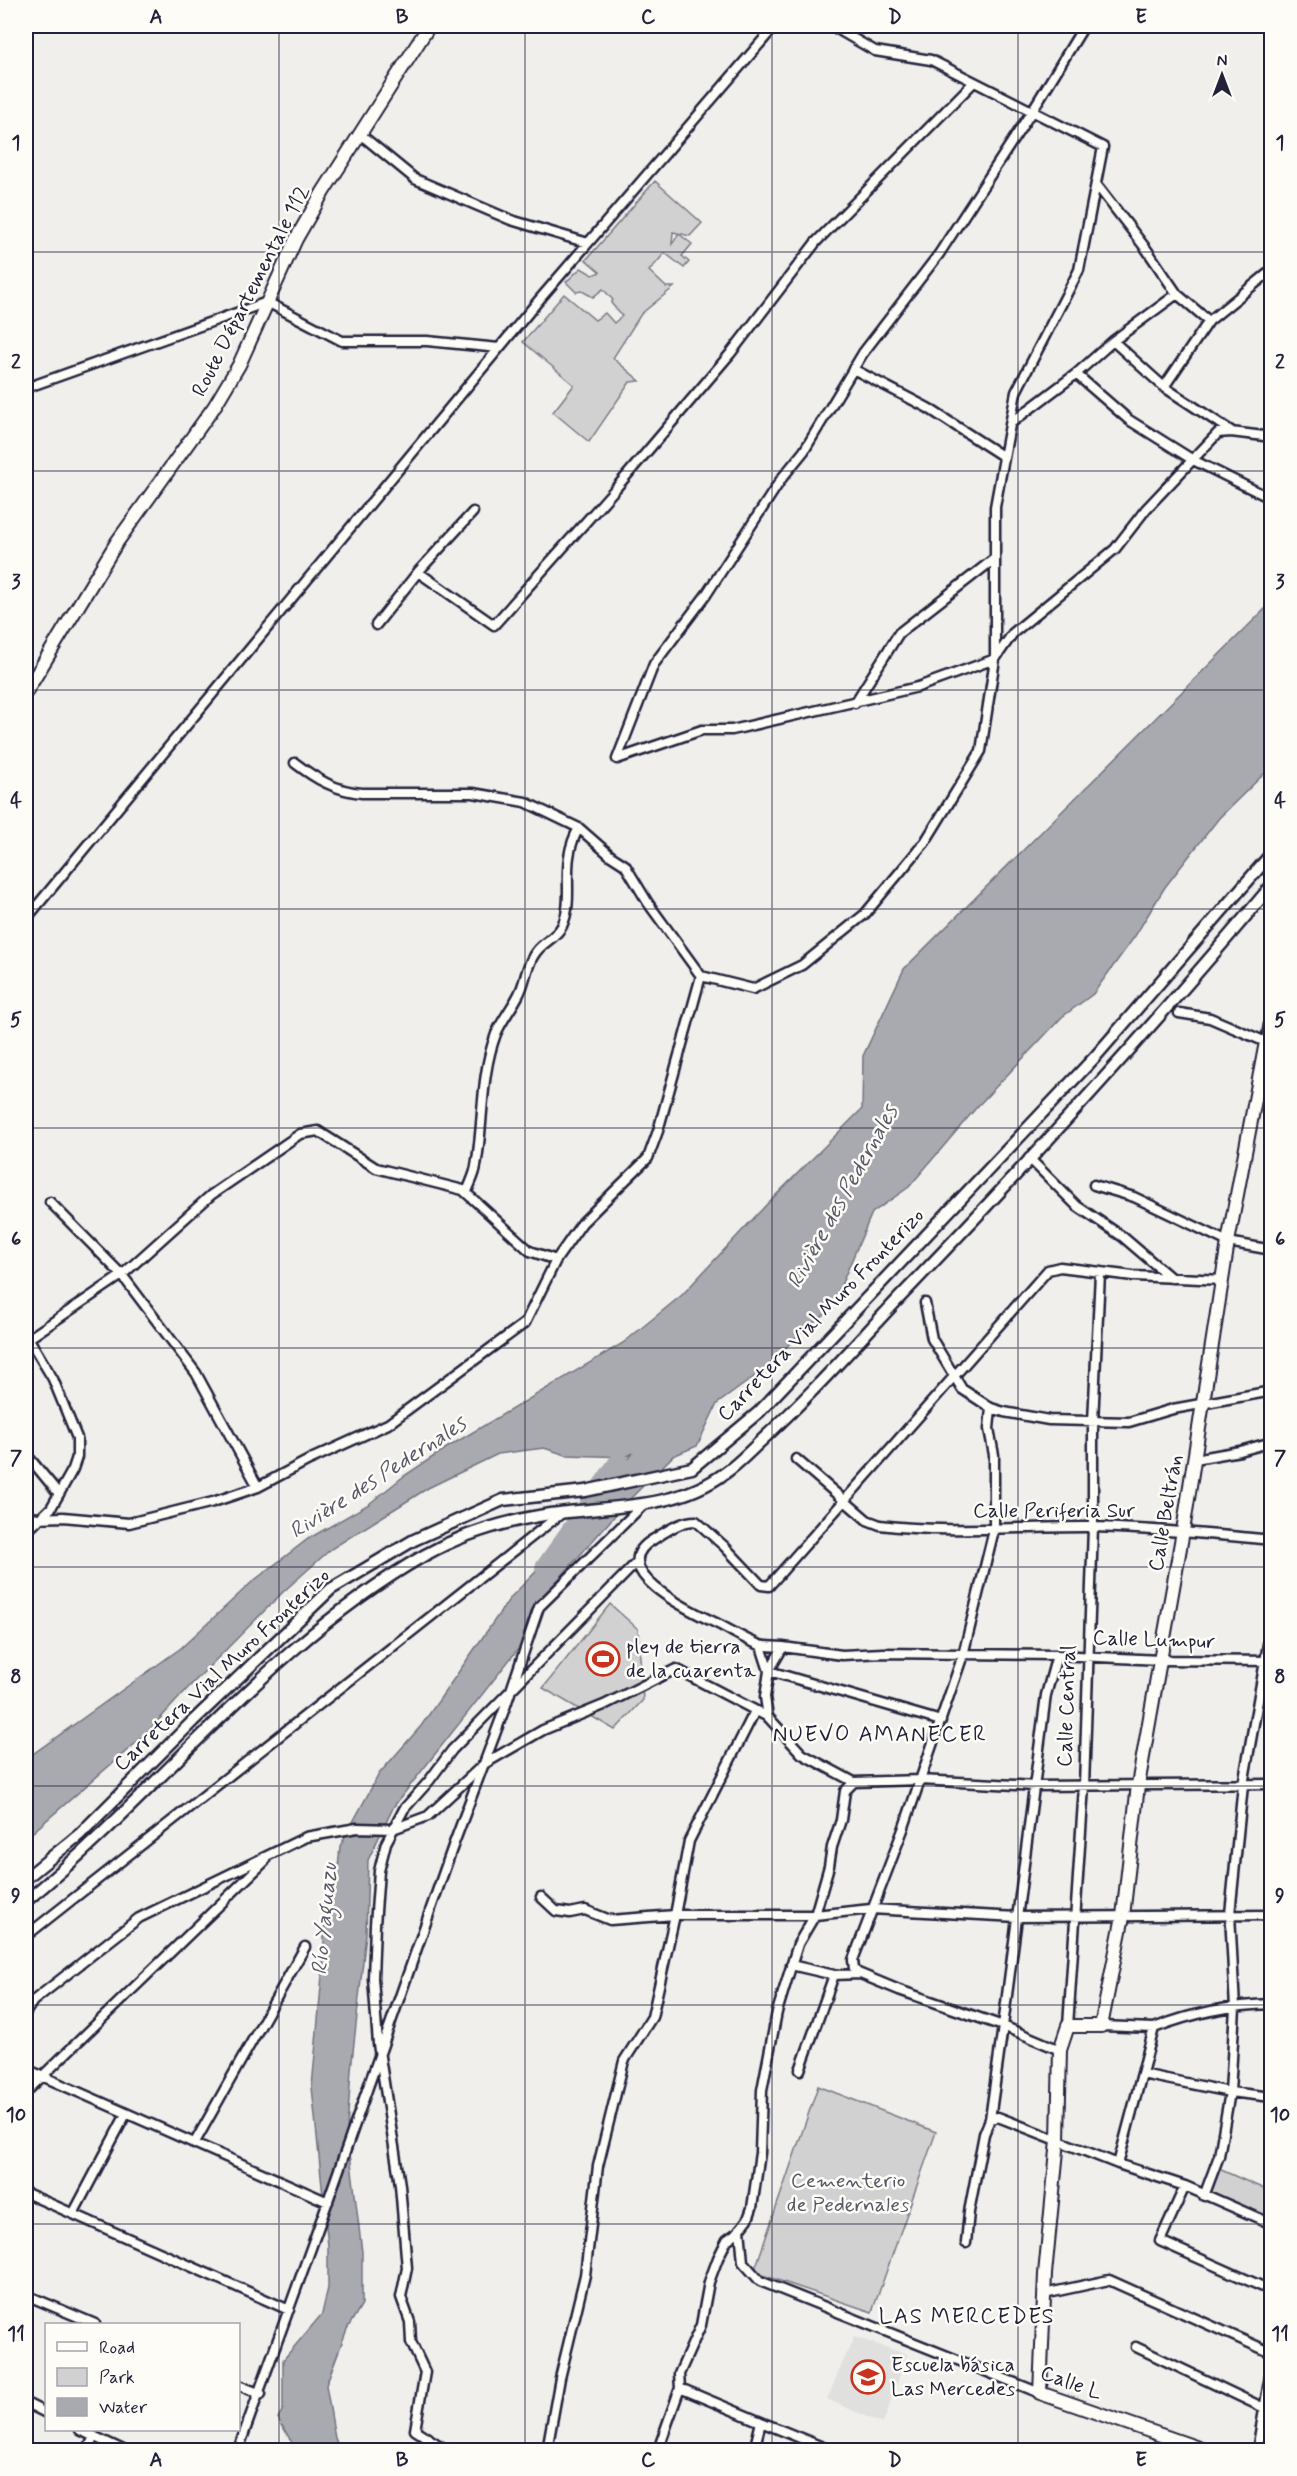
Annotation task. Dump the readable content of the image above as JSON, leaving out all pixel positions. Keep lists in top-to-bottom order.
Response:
{
  "streets": {
    "main road": [
      "Route Départementale 112",
      "Calle Beltrán",
      "Calle Central",
      "Calle L"
    ],
    "street": ["Carretera Vial Muro Fronterizo", "Calle Periferia Sur", "Calle Lumpur"]
  },
  "crossings": [
    ["Calle Periferia Sur", "Calle Beltrán"],
    ["Calle Periferia Sur", "Calle Central"],
    ["Calle Beltrán", "Calle Lumpur"],
    ["Calle Lumpur", "Calle Central"],
    ["Calle Central", "Calle L"]
  ],
  "districts": ["NUEVO AMANECER", "LAS MERCEDES"],
  "water": ["Rivière des Pedernales", "Río Yaguazu"],
  "parks": ["Cementerio de Pedernales"],
  "places": {
    "sports": ["pley de tierra de la cuarenta"],
    "school or university": ["Escuela básica Las Mercedes"]
  },
  "legend": ["Road", "Park", "Water"],
  "north": "top",
  "grid": {
    "columns": [
      "A",
      "B",
      "C",
      "D",
      "E"
    ],
    "rows": [
      "1",
      "2",
      "3",
      "4",
      "5",
      "6",
      "7",
      "8",
      "9",
      "10",
      "11"
    ]
  }
}
